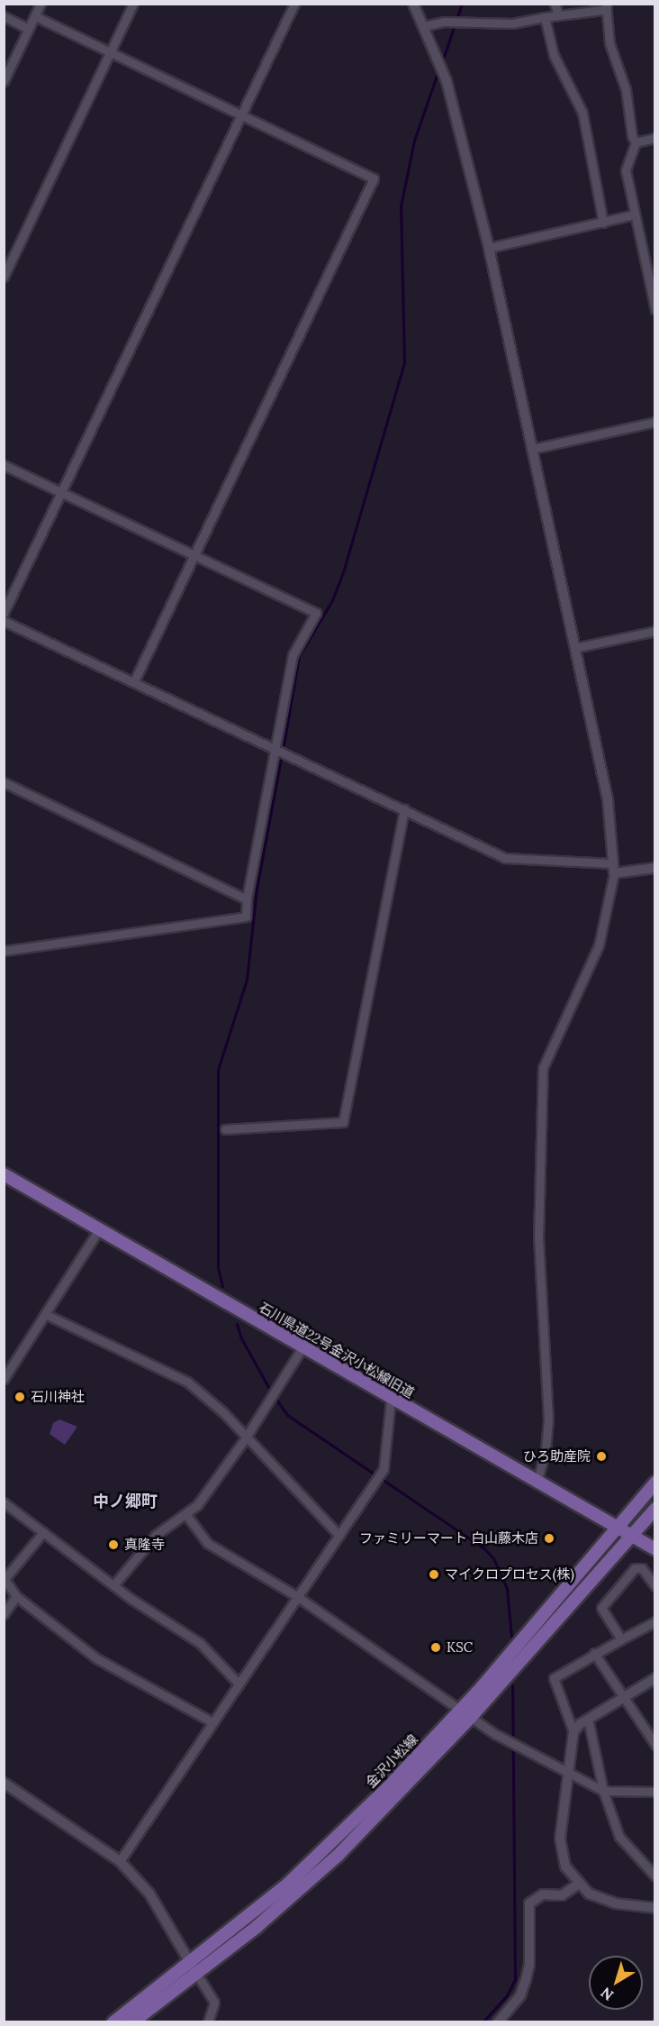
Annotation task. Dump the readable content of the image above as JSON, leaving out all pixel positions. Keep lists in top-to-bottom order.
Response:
{
  "streets": {
    "main road": ["石川県道22号金沢小松線旧道", "金沢小松線"]
  },
  "crossings": [
    ["石川県道22号金沢小松線旧道", "金沢小松線"]
  ],
  "districts": ["中ノ郷町"],
  "places": [
    "石川神社",
    "ひろ助産院",
    "ファミリーマート 白山藤木店",
    "真隆寺",
    "マイクロプロセス(株)",
    "KSC"
  ],
  "north": "bottom left"
}
